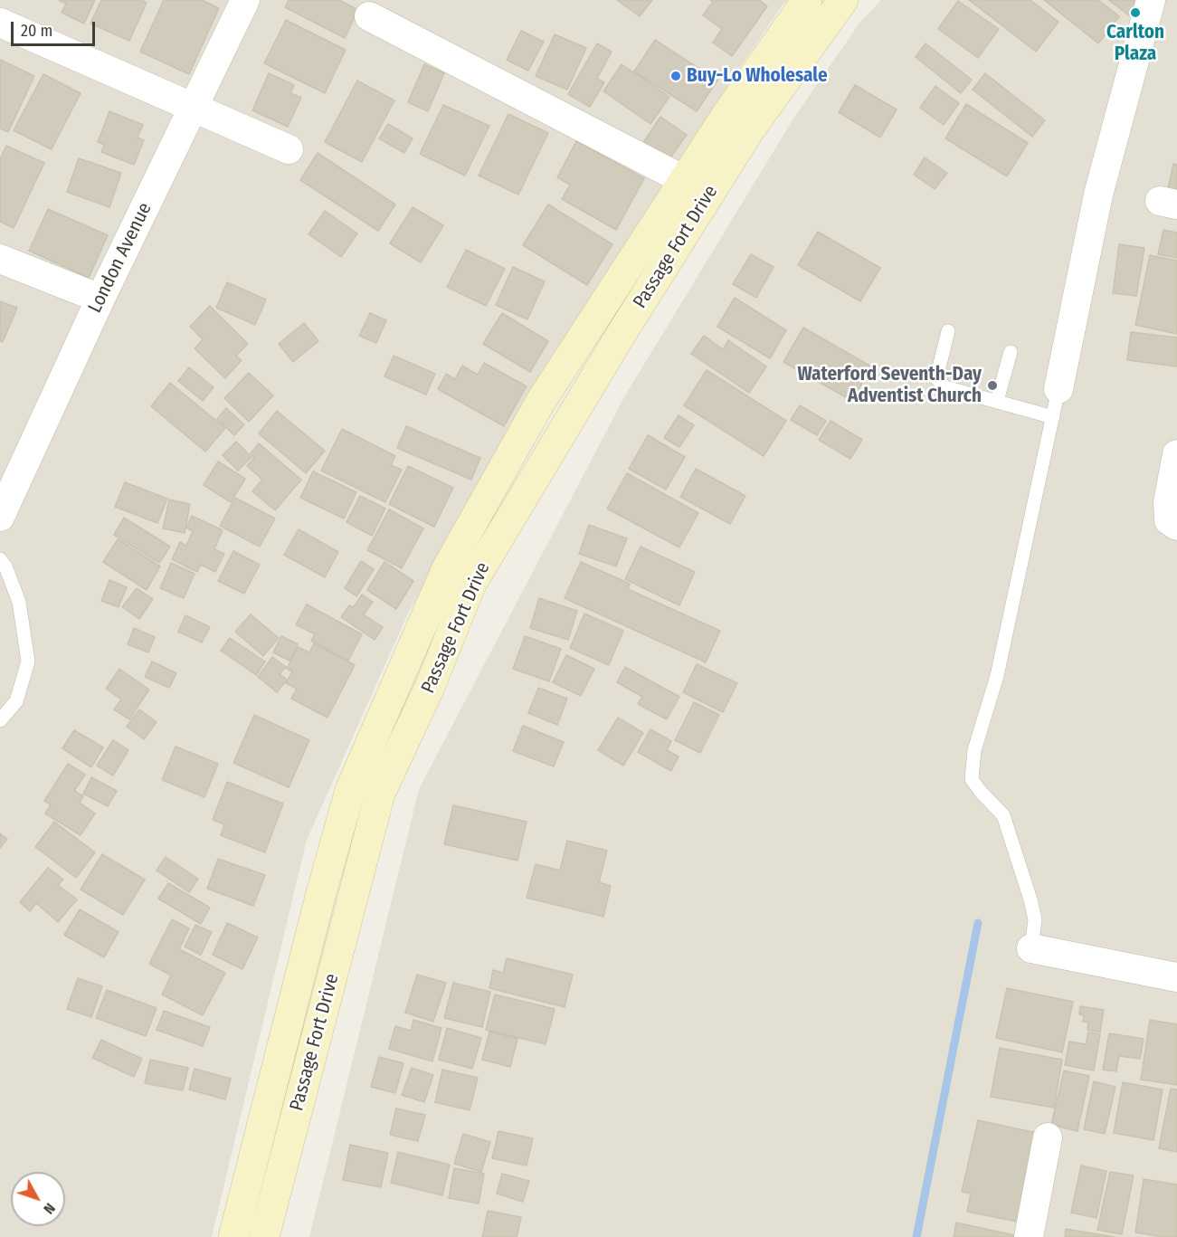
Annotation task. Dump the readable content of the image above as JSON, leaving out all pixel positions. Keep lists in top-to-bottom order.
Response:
{
  "streets": {
    "main road": ["Passage Fort Drive"],
    "street": ["London Avenue"]
  },
  "places": ["Carlton Plaza", "Buy-Lo Wholesale", "Waterford Seventh-Day Adventist Church"],
  "scale_bar": "20 m",
  "north": "bottom right"
}
